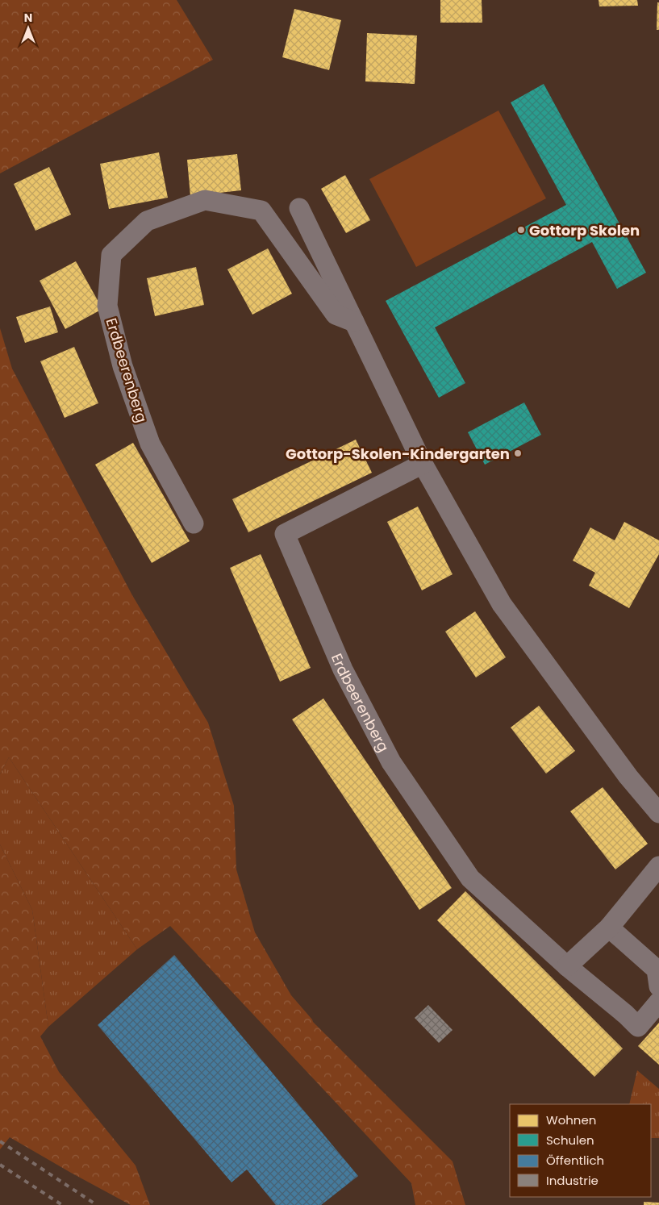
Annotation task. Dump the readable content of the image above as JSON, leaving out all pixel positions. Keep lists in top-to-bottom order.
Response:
{
  "streets": {
    "street": ["Erdbeerenberg"]
  },
  "places": ["Gottorp Skolen", "Gottorp-Skolen-Kindergarten"],
  "legend": [
    "Wohnen",
    "Schulen",
    "Öffentlich",
    "Industrie"
  ],
  "north": "top"
}
